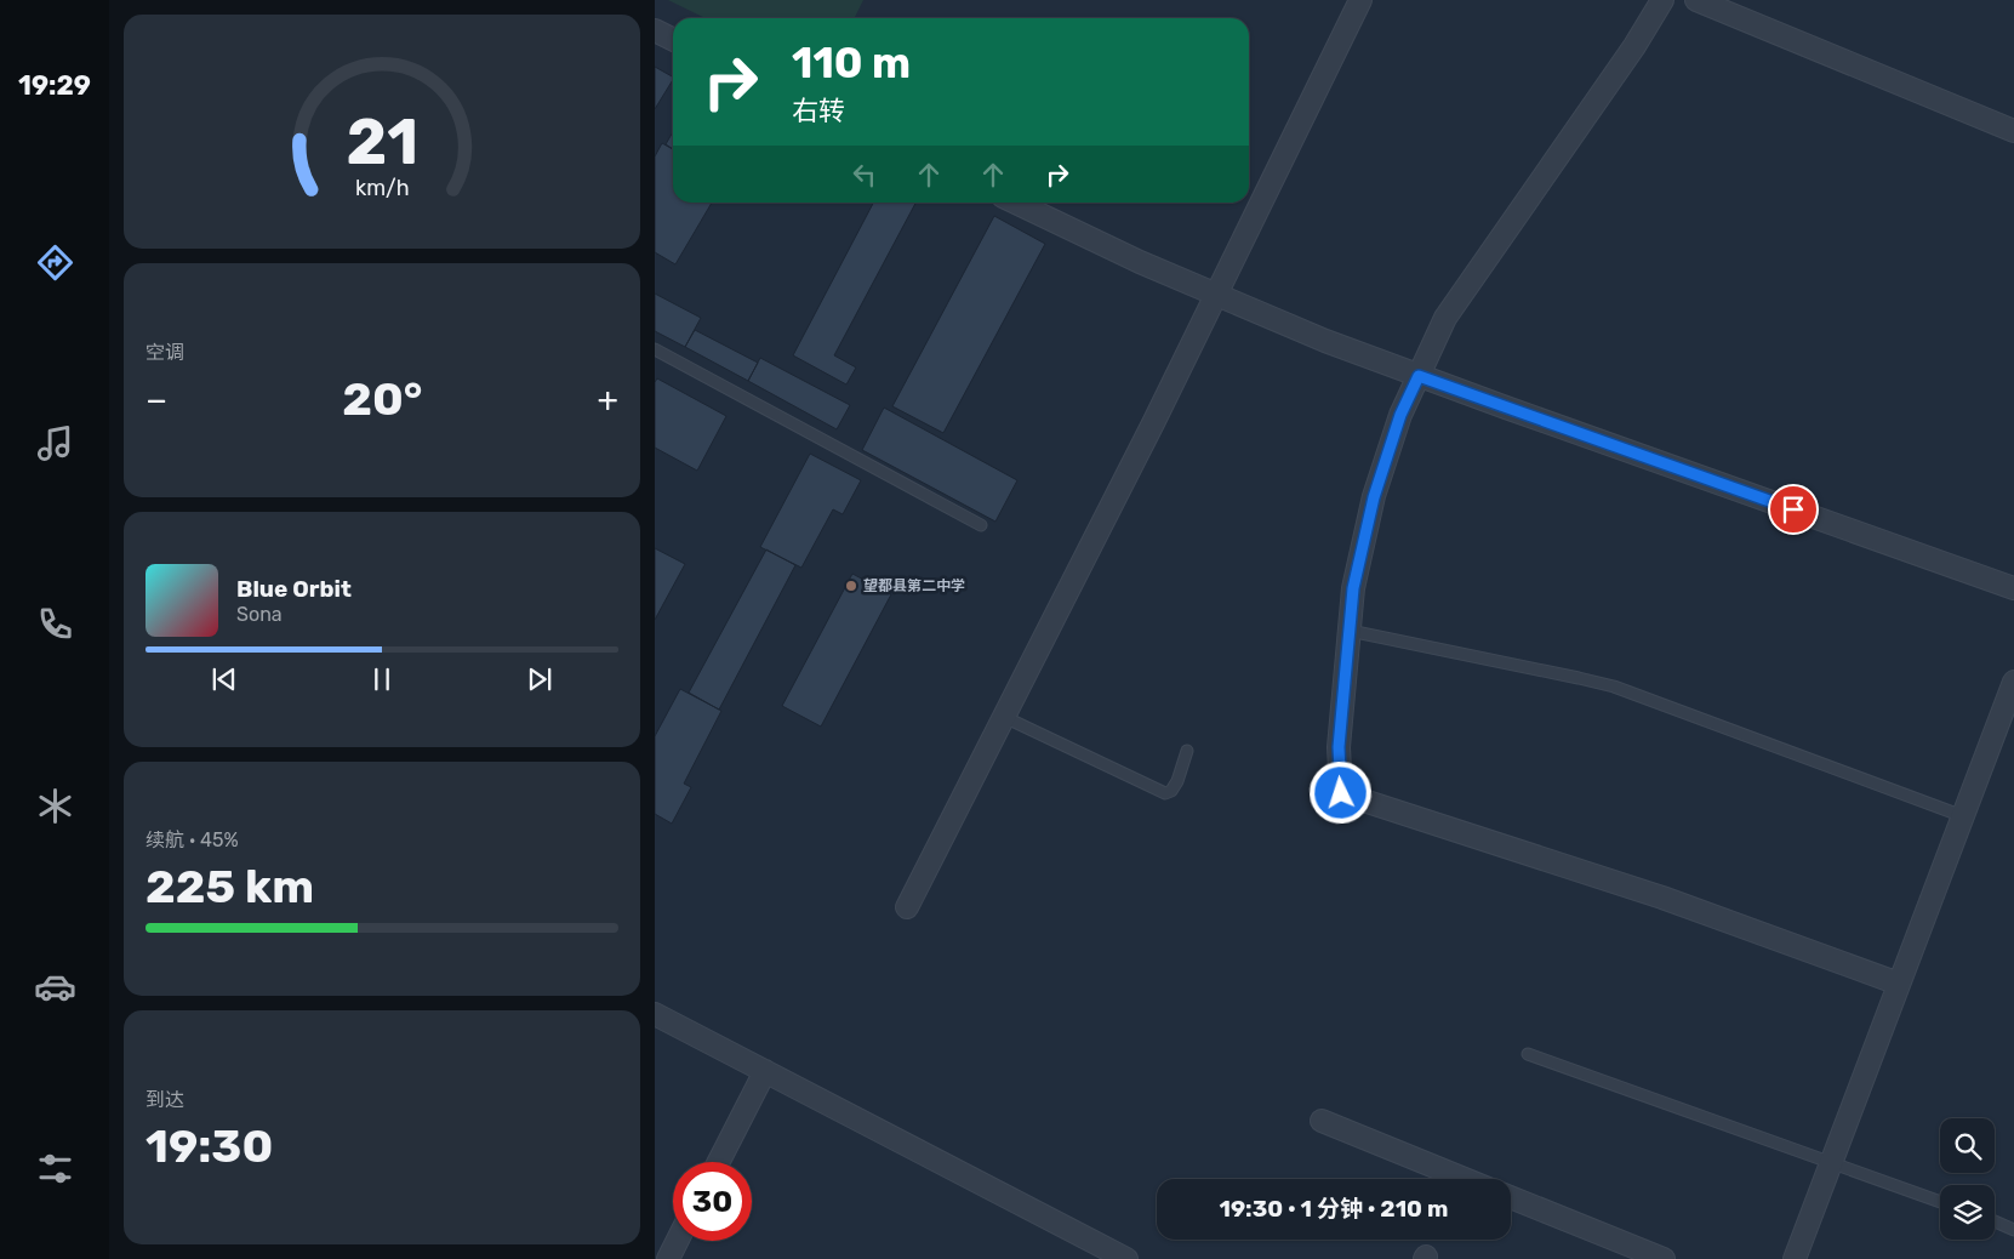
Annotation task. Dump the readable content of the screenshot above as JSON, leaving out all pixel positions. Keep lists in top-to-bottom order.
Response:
{
  "places": ["望都县第二中学"],
  "page": {
    "tabs": "19:29",
    "turn": ["110 m", "右转"],
    "tile": [
      "空调",
      ["续航 · 45%", "225 km"],
      ["到达", "19:30"]
    ],
    "heat": ["−", "20°", "+"],
    "song": ["Blue Orbit", "Sona"],
    "limit": "30",
    "trip": "19:30 · 1 分钟 · 210 m",
    "gauge": ["21", "km/h"]
  }
}
